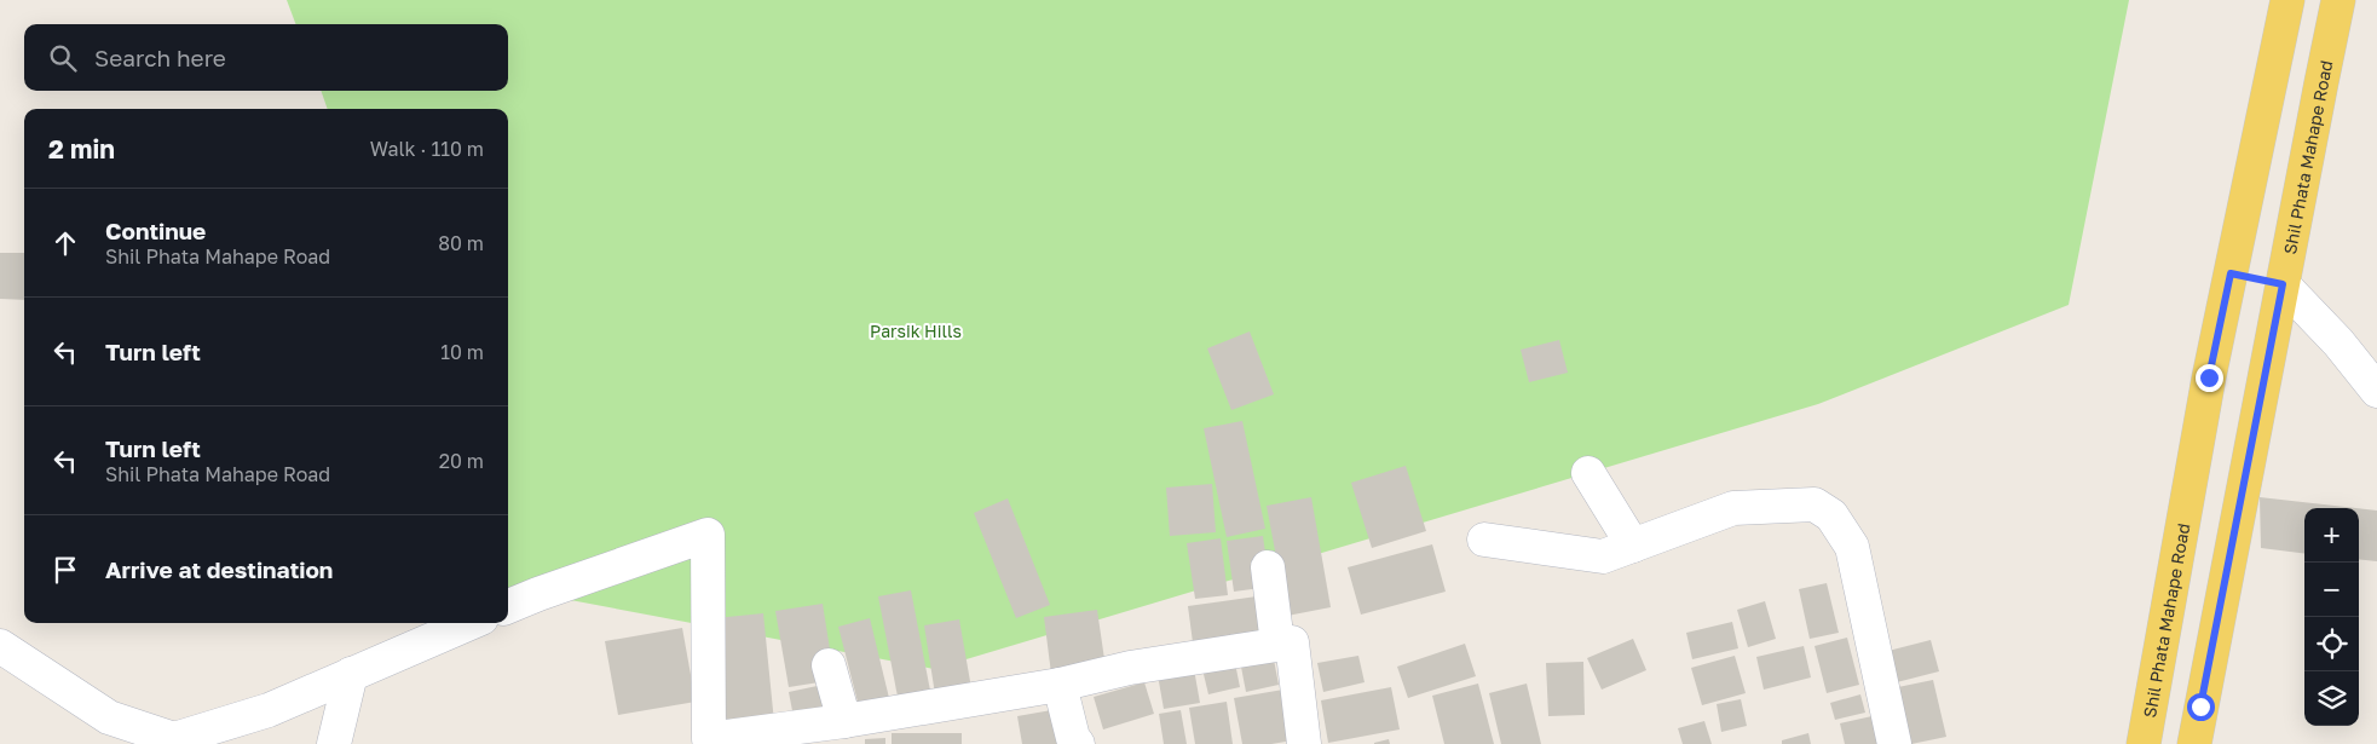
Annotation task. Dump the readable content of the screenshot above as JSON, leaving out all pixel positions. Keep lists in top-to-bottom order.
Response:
{
  "streets": {
    "main road": ["Shil Phata Mahape Road"]
  },
  "parks": ["Parsik Hills"],
  "page": {
    "search": "Search here",
    "heading": ["2 min", "Walk · 110 m"],
    "list": [
      ["Continue", "Shil Phata Mahape Road", "80 m"],
      ["Turn left", "10 m"],
      ["Turn left", "Shil Phata Mahape Road", "20 m"],
      "Arrive at destination"
    ],
    "map_buttons": ["+", "−"]
  }
}
